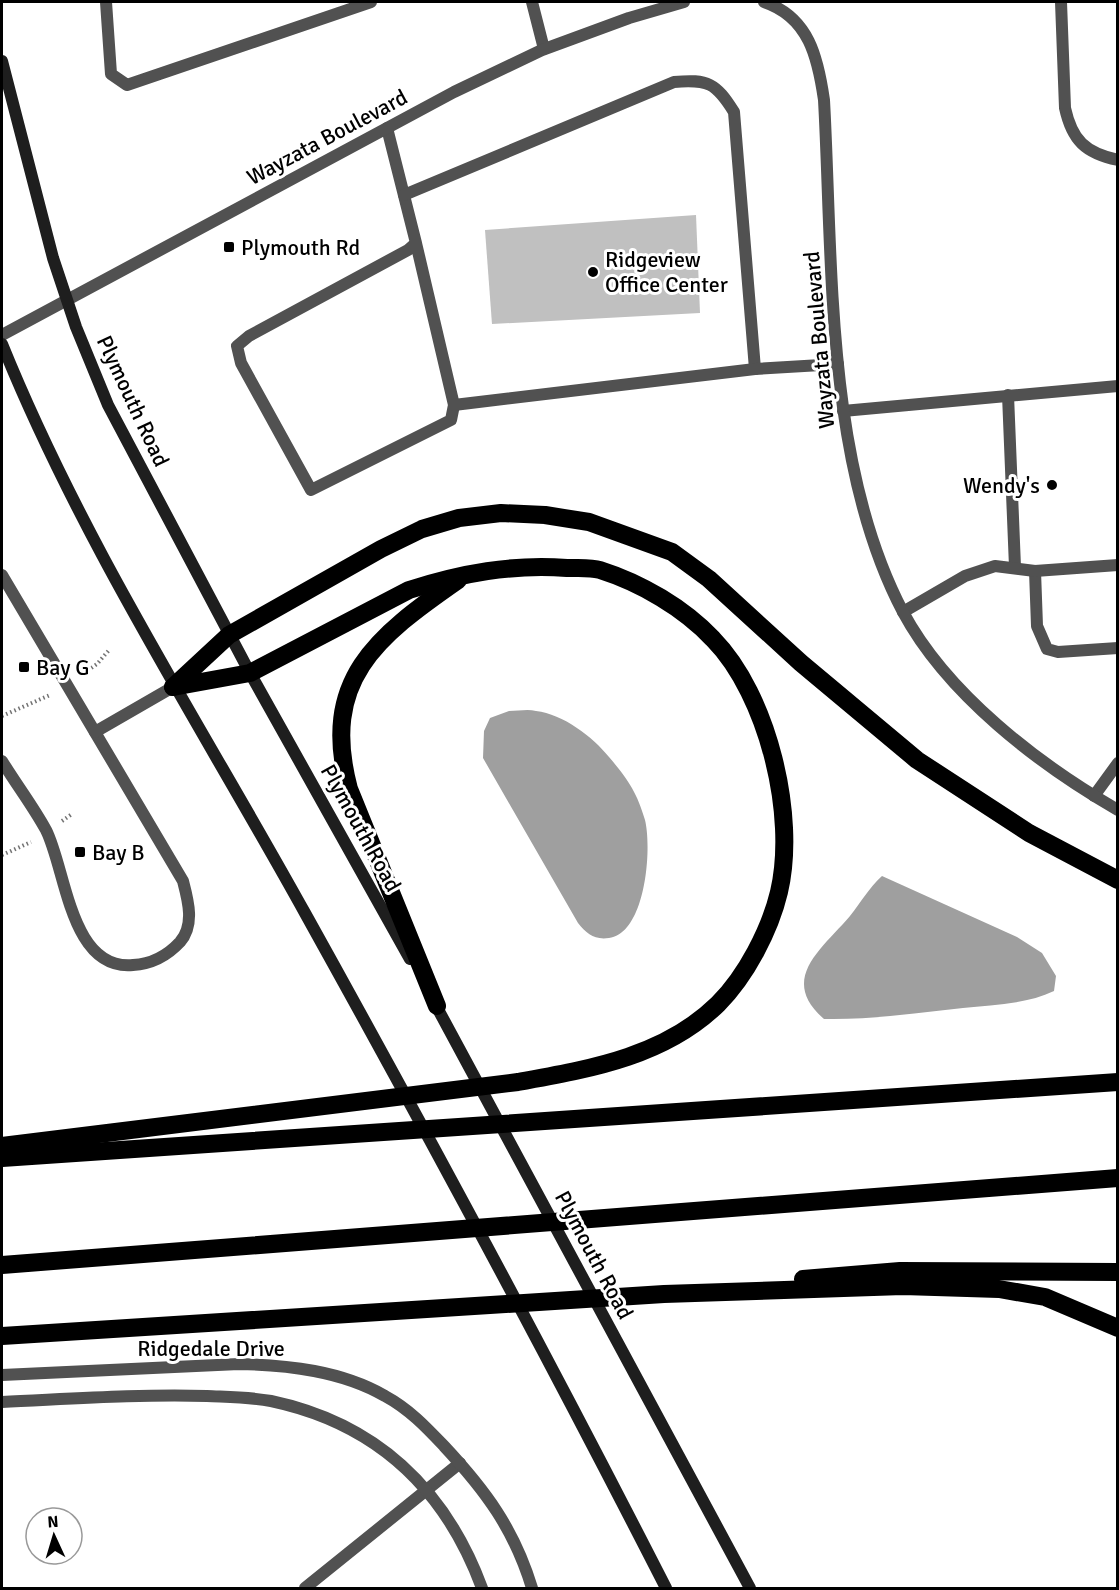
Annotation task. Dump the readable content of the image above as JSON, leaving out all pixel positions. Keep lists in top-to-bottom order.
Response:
{
  "streets": {
    "main road": ["Plymouth Road"],
    "street": ["Wayzata Boulevard", "Ridgedale Drive"]
  },
  "crossings": [
    ["Wayzata Boulevard", "Plymouth Road"]
  ],
  "places": {
    "transit": ["Plymouth Rd", "Bay G", "Bay B"],
    "other": ["Ridgeview Office Center", "Wendy's"]
  },
  "north": "top"
}
